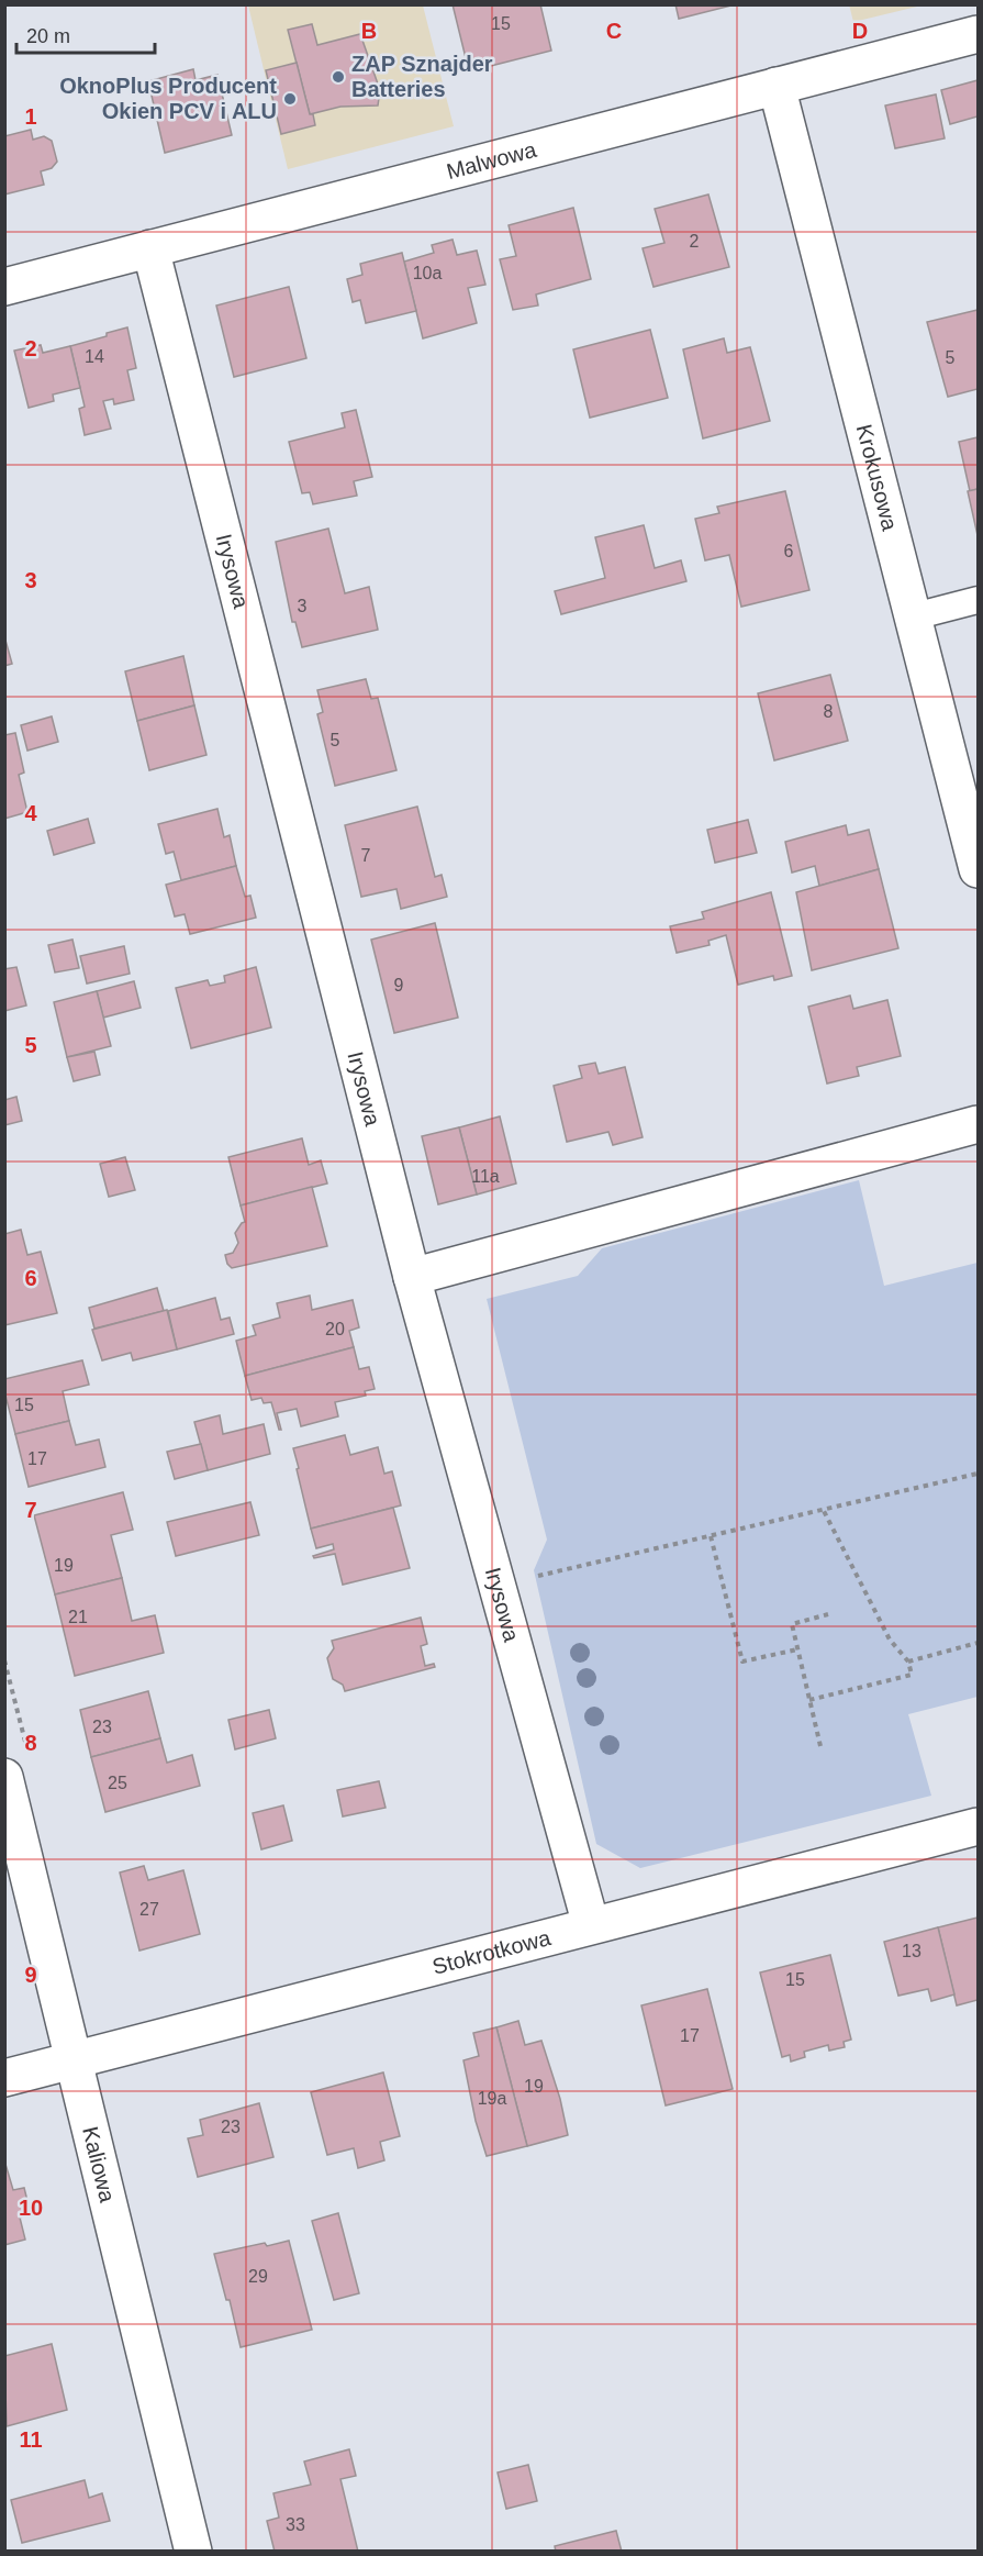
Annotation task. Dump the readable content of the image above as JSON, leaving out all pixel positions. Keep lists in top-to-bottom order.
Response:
{
  "streets": {
    "street": [
      "Malwowa",
      "Krokusowa",
      "Irysowa",
      "Stokrotkowa",
      "Kaliowa"
    ]
  },
  "crossings": [
    ["Malwowa", "Krokusowa"],
    ["Malwowa", "Irysowa"],
    ["Irysowa", "Stokrotkowa"],
    ["Stokrotkowa", "Kaliowa"]
  ],
  "places": ["ZAP Sznajder Batteries", "OknoPlus Producent Okien PCV i ALU"],
  "house_numbers": [
    "15",
    "2",
    "10a",
    "14",
    "5",
    "6",
    "3",
    "8",
    "5",
    "7",
    "9",
    "11a",
    "20",
    "15",
    "17",
    "19",
    "21",
    "23",
    "25",
    "27",
    "13",
    "15",
    "17",
    "19",
    "19a",
    "23",
    "29",
    "33"
  ],
  "scale_bar": "20 m",
  "grid": {
    "columns": ["B", "C", "D"],
    "rows": [
      "1",
      "2",
      "3",
      "4",
      "5",
      "6",
      "7",
      "8",
      "9",
      "10",
      "11"
    ]
  }
}
